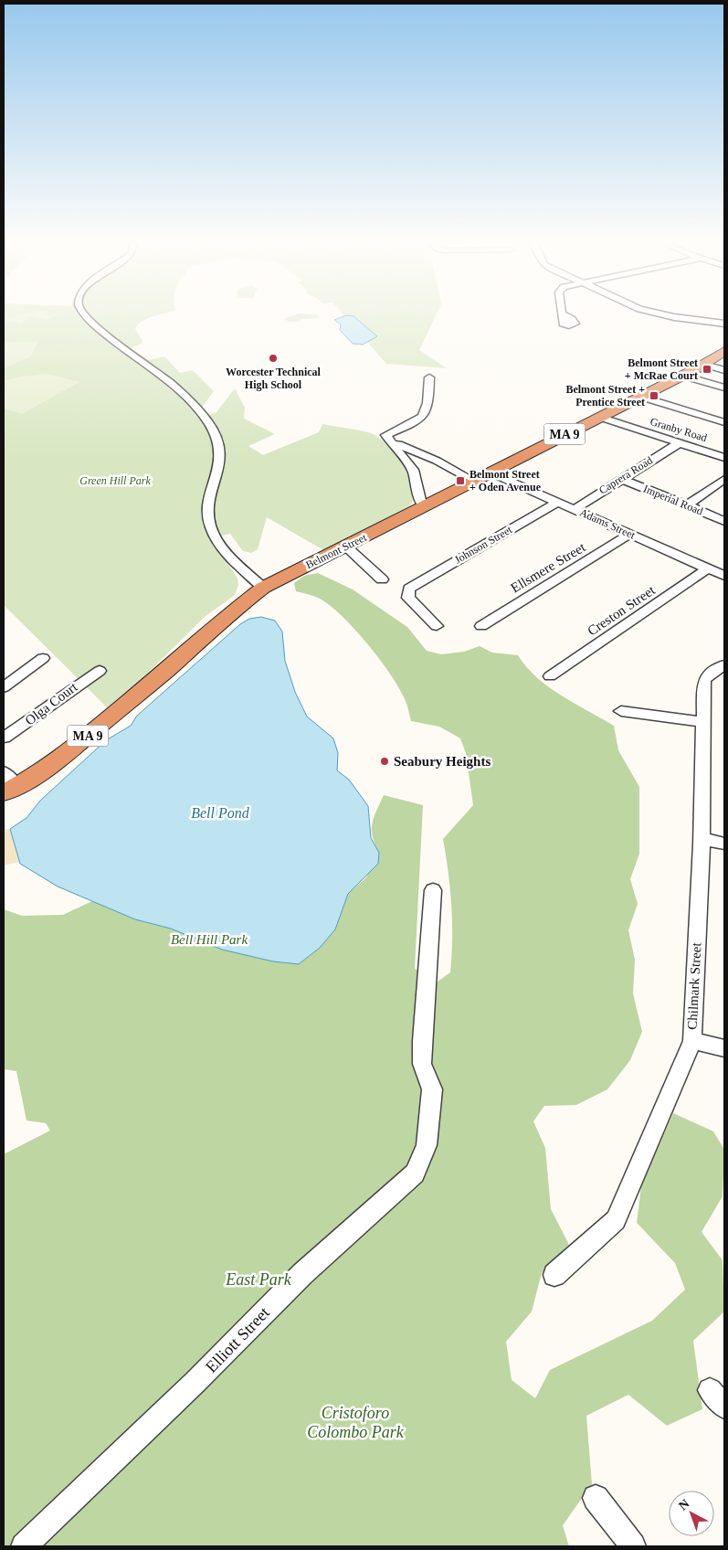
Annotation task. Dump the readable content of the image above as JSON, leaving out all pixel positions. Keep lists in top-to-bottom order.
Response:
{
  "streets": {
    "highway": ["MA 9", "Belmont Street"],
    "street": [
      "Granby Road",
      "Caprera Road",
      "Imperial Road",
      "Adams Street",
      "Johnson Street",
      "Ellsmere Street",
      "Creston Street",
      "Olga Court",
      "Chilmark Street",
      "Elliott Street"
    ]
  },
  "crossings": [
    ["Granby Road", "Caprera Road"],
    ["Granby Road", "Belmont Street"],
    ["Caprera Road", "Imperial Road"],
    ["Caprera Road", "Adams Street"],
    ["Adams Street", "Johnson Street"],
    ["Adams Street", "Belmont Street"],
    ["Adams Street", "Ellsmere Street"],
    ["Adams Street", "Creston Street"]
  ],
  "water": ["Bell Pond"],
  "parks": [
    "Green Hill Park",
    "Bell Hill Park",
    "East Park",
    "Cristoforo Colombo Park"
  ],
  "places": {
    "other": ["Worcester Technical High School", "Seabury Heights"],
    "transit": ["Belmont Street + McRae Court", "Belmont Street + Prentice Street", "Belmont Street + Oden Avenue"]
  },
  "north": "top left"
}
